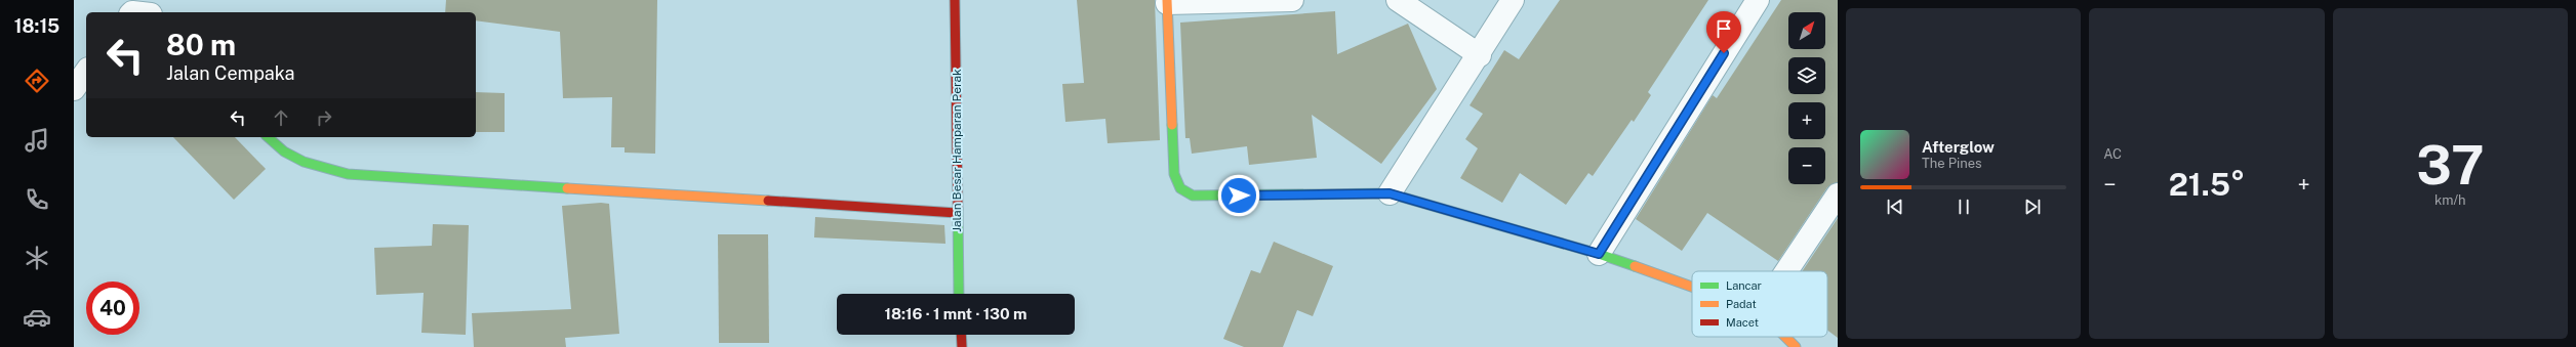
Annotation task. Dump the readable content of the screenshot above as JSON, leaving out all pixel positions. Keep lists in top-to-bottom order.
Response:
{
  "streets": {
    "street": ["Jalan Besar Hamparan Perak"]
  },
  "legend": ["Lancar", "Padat", "Macet"],
  "north": "top right",
  "page": {
    "tabs": "18:15",
    "tile": [
      "AC",
      ["37", "km/h"]
    ],
    "map_buttons": ["+", "−"],
    "turn": ["80 m", "Jalan Cempaka"],
    "song": ["Afterglow", "The Pines"],
    "heat": ["−", "21.5°", "+"],
    "limit": "40",
    "trip": "18:16 · 1 mnt · 130 m"
  }
}
